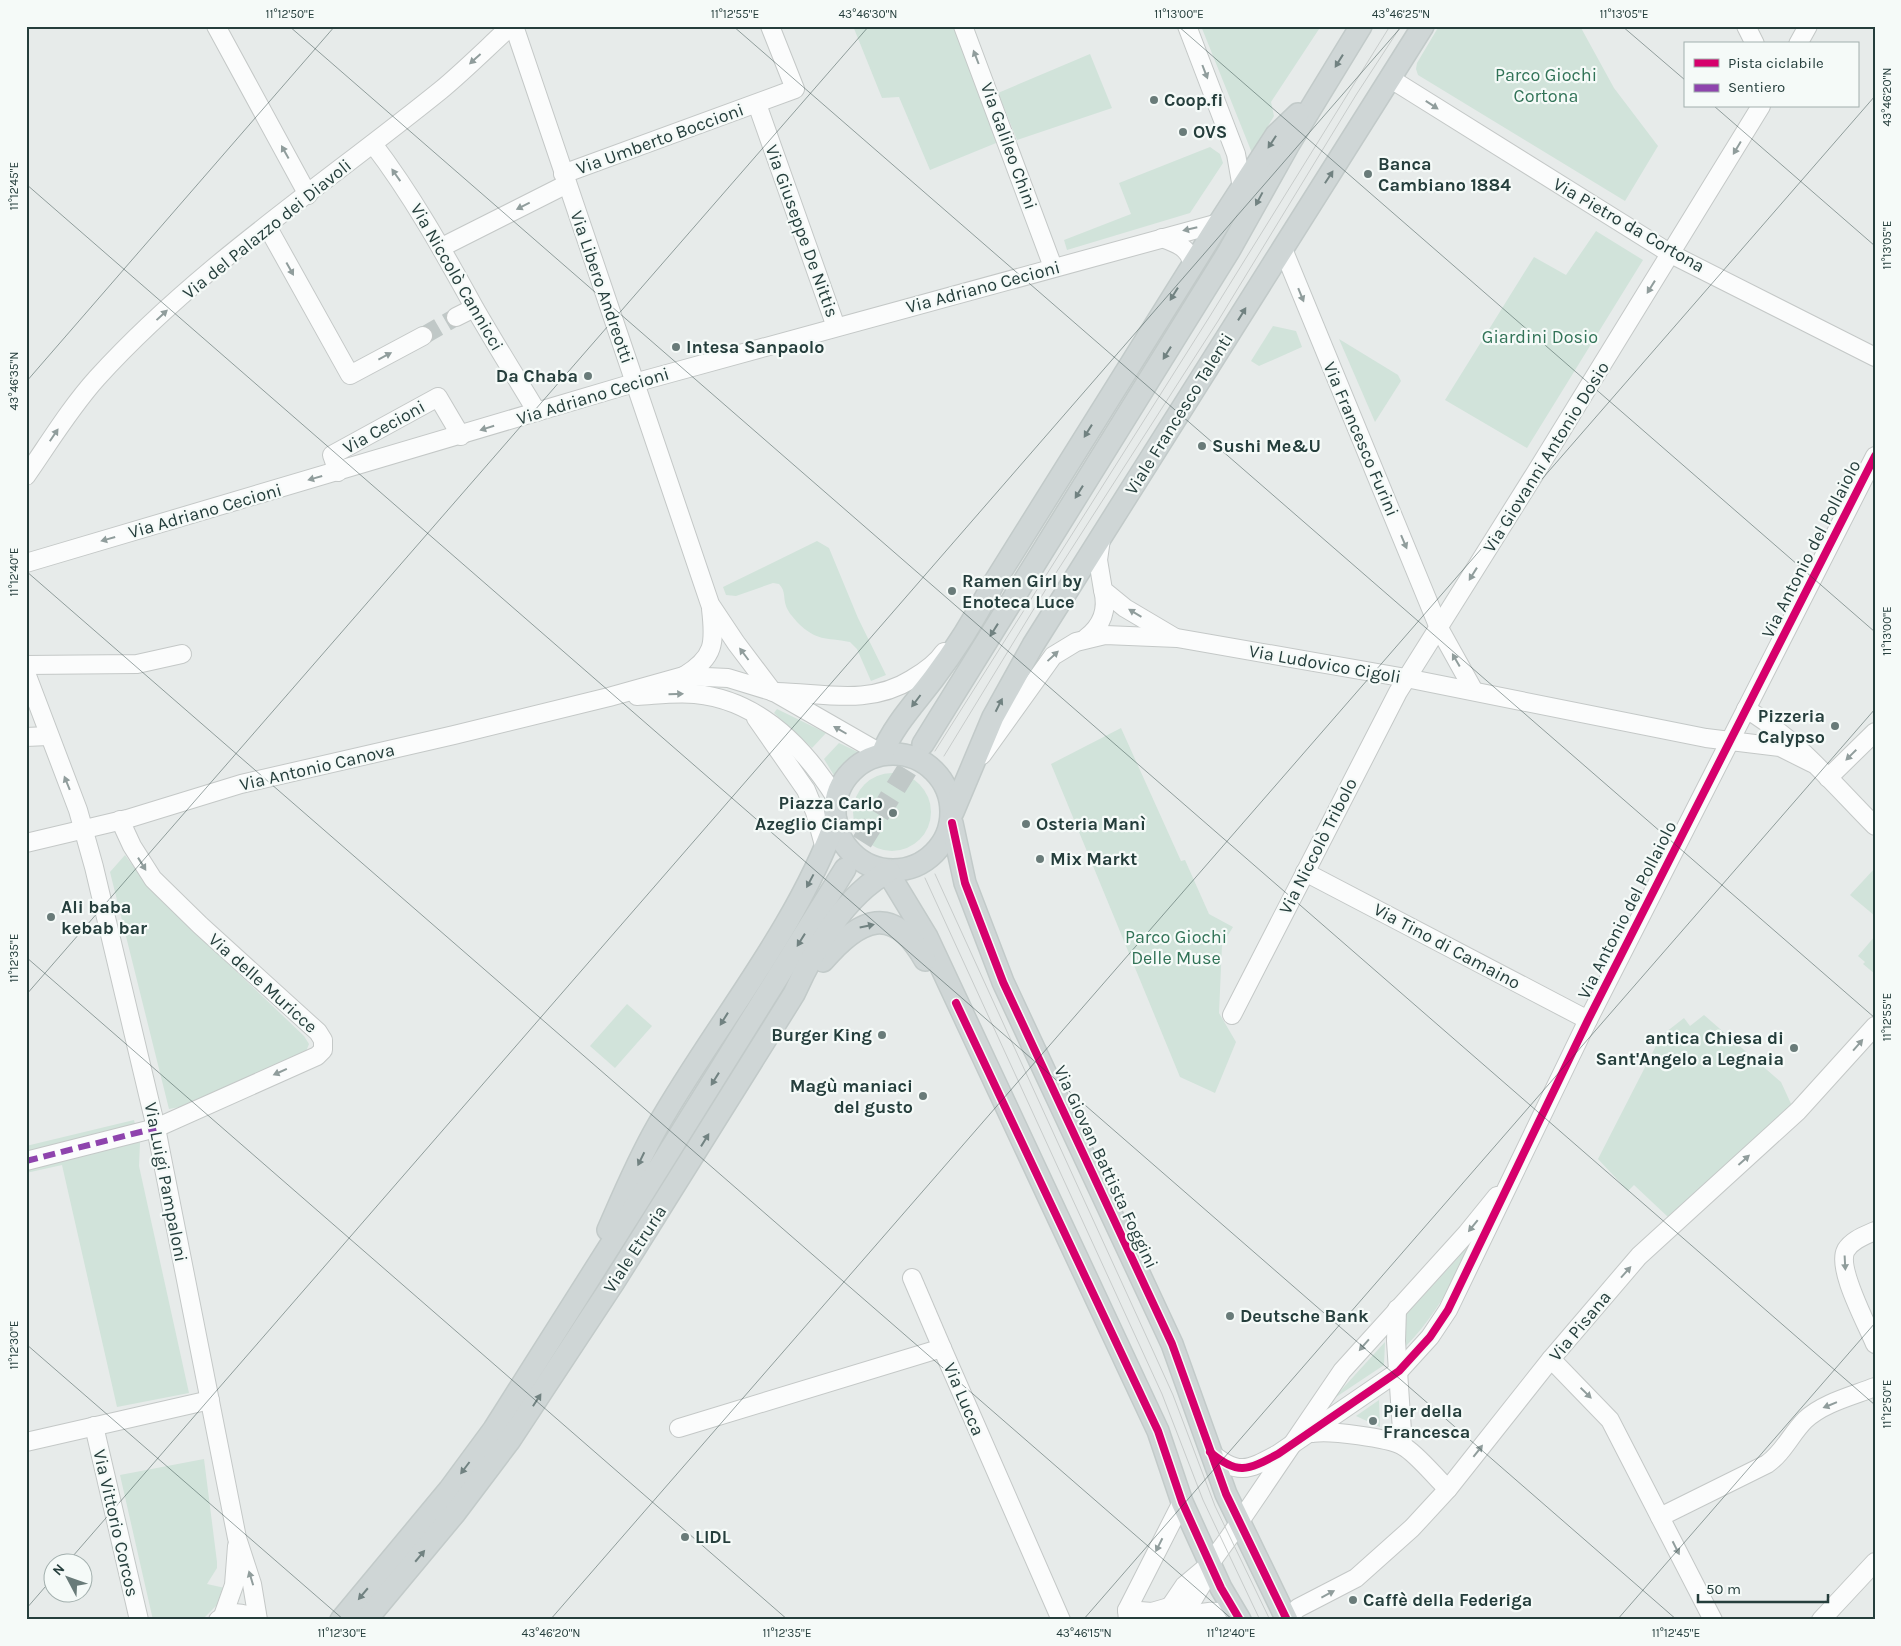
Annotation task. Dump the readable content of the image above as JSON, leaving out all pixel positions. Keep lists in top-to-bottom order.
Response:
{
  "streets": {
    "main road": ["Viale Francesco Talenti", "Via Giovan Battista Foggini", "Viale Etruria"],
    "street": [
      "Via Umberto Boccioni",
      "Via Galileo Chini",
      "Via Pietro da Cortona",
      "Via del Palazzo dei Diavoli",
      "Via Giuseppe De Nittis",
      "Via Niccolò Cannicci",
      "Via Libero Andreotti",
      "Via Adriano Cecioni",
      "Via Cecioni",
      "Via Francesco Furini",
      "Via Giovanni Antonio Dosio",
      "Via Antonio del Pollaiolo",
      "Via Ludovico Cigoli",
      "Via Antonio Canova",
      "Via Niccolò Tribolo",
      "Via Tino di Camaino",
      "Via delle Muricce",
      "Via Luigi Pampaloni",
      "Via Pisana",
      "Via Lucca",
      "Via Vittorio Corcos"
    ]
  },
  "crossings": [
    ["Via Umberto Boccioni", "Via Giuseppe De Nittis"],
    ["Via Umberto Boccioni", "Via Niccolò Cannicci"],
    ["Via Umberto Boccioni", "Via Libero Andreotti"],
    ["Via Galileo Chini", "Via Adriano Cecioni"],
    ["Via Pietro da Cortona", "Viale Francesco Talenti"],
    ["Via Pietro da Cortona", "Via Giovanni Antonio Dosio"],
    ["Via del Palazzo dei Diavoli", "Via Niccolò Cannicci"],
    ["Via del Palazzo dei Diavoli", "Via Libero Andreotti"],
    ["Via Giuseppe De Nittis", "Via Adriano Cecioni"],
    ["Via Niccolò Cannicci", "Via Adriano Cecioni"],
    ["Via Libero Andreotti", "Via Adriano Cecioni"],
    ["Via Libero Andreotti", "Via Antonio Canova"],
    ["Via Adriano Cecioni", "Via Cecioni"],
    ["Viale Francesco Talenti", "Via Francesco Furini"],
    ["Viale Francesco Talenti", "Via Ludovico Cigoli"],
    ["Viale Francesco Talenti", "Via Giovan Battista Foggini"],
    ["Viale Francesco Talenti", "Viale Etruria"],
    ["Via Francesco Furini", "Via Giovanni Antonio Dosio"],
    ["Via Giovanni Antonio Dosio", "Via Ludovico Cigoli"],
    ["Via Giovanni Antonio Dosio", "Via Niccolò Tribolo"],
    ["Via Antonio del Pollaiolo", "Via Ludovico Cigoli"],
    ["Via Antonio del Pollaiolo", "Via Tino di Camaino"],
    ["Via Antonio del Pollaiolo", "Via Giovan Battista Foggini"],
    ["Via Ludovico Cigoli", "Via Niccolò Tribolo"],
    ["Via Antonio Canova", "Via delle Muricce"],
    ["Via Antonio Canova", "Via Luigi Pampaloni"],
    ["Via Niccolò Tribolo", "Via Tino di Camaino"],
    ["Via delle Muricce", "Via Luigi Pampaloni"],
    ["Via Giovan Battista Foggini", "Viale Etruria"],
    ["Via Giovan Battista Foggini", "Via Pisana"],
    ["Via Luigi Pampaloni", "Via Vittorio Corcos"]
  ],
  "one_way": [
    "Via Galileo Chini",
    "Via Pietro da Cortona",
    "Via Niccolò Cannicci",
    "Via Francesco Furini",
    "Via Giovanni Antonio Dosio",
    "Via Pisana"
  ],
  "parks": ["Parco Giochi Cortona", "Giardini Dosio", "Parco Giochi Delle Muse"],
  "places": [
    "Coop.fi",
    "OVS",
    "Banca Cambiano 1884",
    "Intesa Sanpaolo",
    "Da Chaba",
    "Sushi Me&U",
    "Ramen Girl by Enoteca Luce",
    "Pizzeria Calypso",
    "Piazza Carlo Azeglio Ciampi",
    "Osteria Manì",
    "Mix Markt",
    "Ali baba kebab bar",
    "Burger King",
    "antica Chiesa di Sant'Angelo a Legnaia",
    "Magù maniaci del gusto",
    "Deutsche Bank",
    "Pier della Francesca",
    "LIDL",
    "Caffè della Federiga"
  ],
  "legend": ["Pista ciclabile", "Sentiero"],
  "scale_bar": "50 m",
  "north": "top left",
  "coordinates": [
    "11°12'50\"E",
    "11°12'55\"E",
    "43°46'30\"N",
    "11°13'00\"E",
    "43°46'25\"N",
    "11°13'05\"E",
    "43°46'20\"N",
    "11°12'45\"E",
    "43°46'35\"N",
    "11°12'40\"E",
    "11°12'35\"E",
    "11°12'30\"E",
    "43°46'15\"N"
  ]
}
